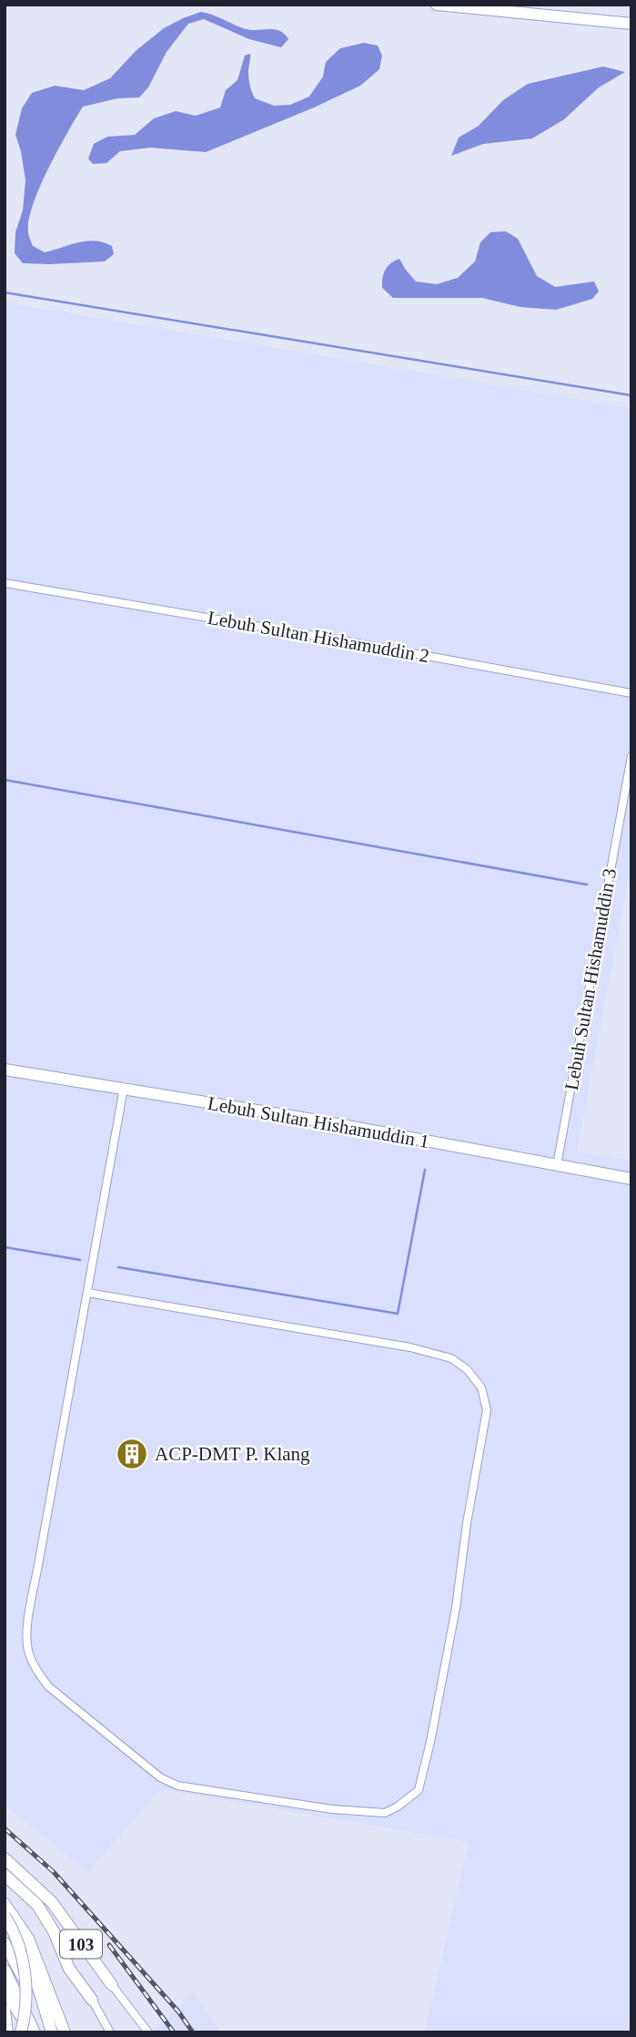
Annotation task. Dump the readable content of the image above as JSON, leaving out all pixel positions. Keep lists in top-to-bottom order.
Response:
{
  "streets": {
    "main road": ["Lebuh Sultan Hishamuddin 1", "103"],
    "street": ["Lebuh Sultan Hishamuddin 2", "Lebuh Sultan Hishamuddin 3"]
  },
  "crossings": [
    ["Lebuh Sultan Hishamuddin 3", "Lebuh Sultan Hishamuddin 1"]
  ],
  "places": {
    "building": ["ACP-DMT P. Klang"]
  }
}
